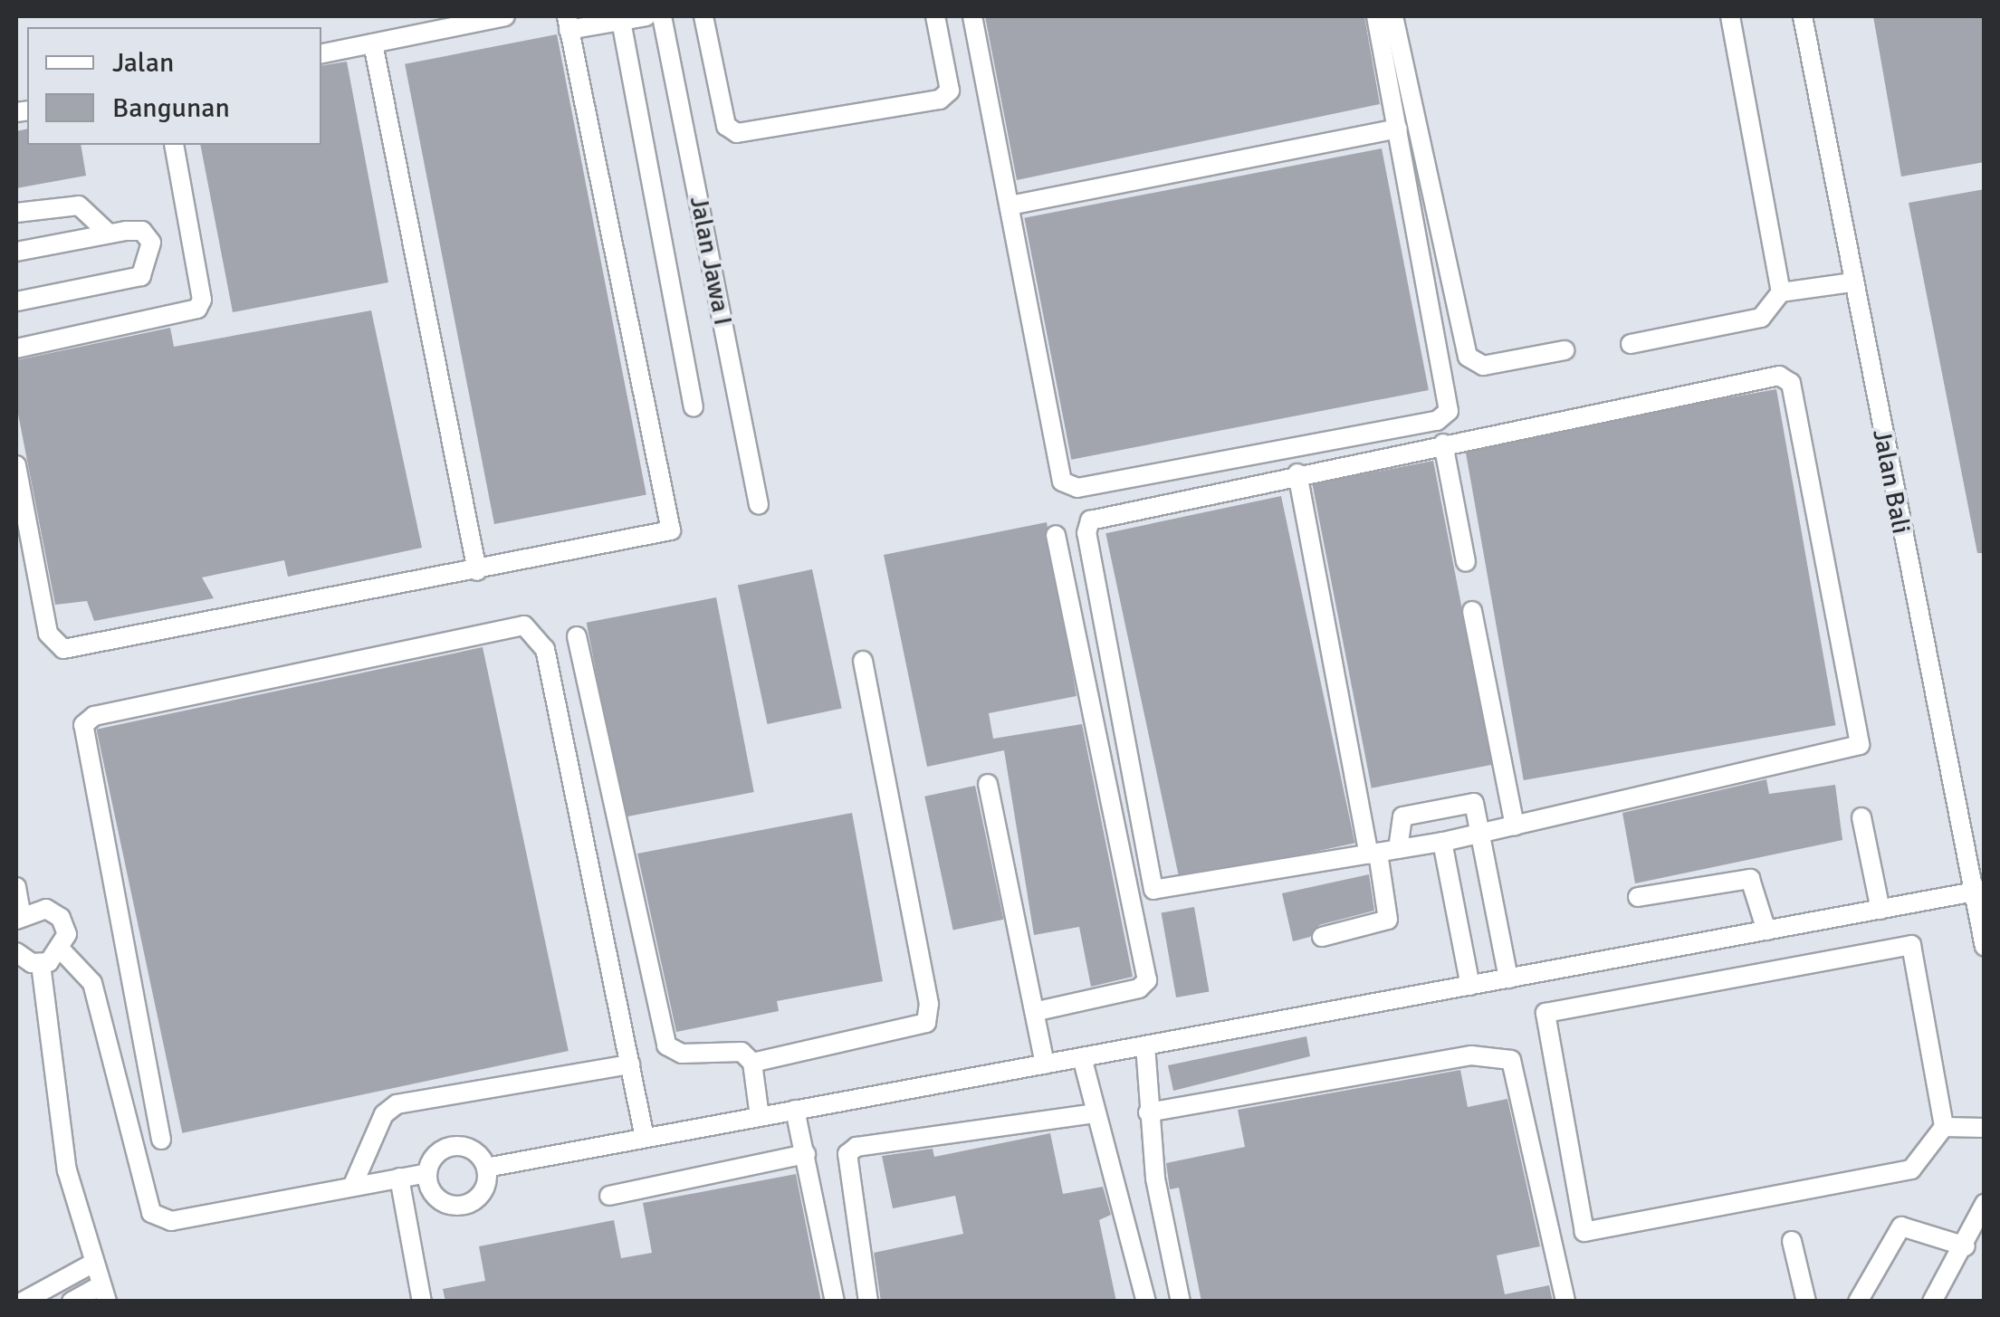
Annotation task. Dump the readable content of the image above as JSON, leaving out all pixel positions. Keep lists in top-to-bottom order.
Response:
{
  "streets": {
    "street": ["Jalan Jawa I", "Jalan Bali"]
  },
  "legend": ["Jalan", "Bangunan"]
}
